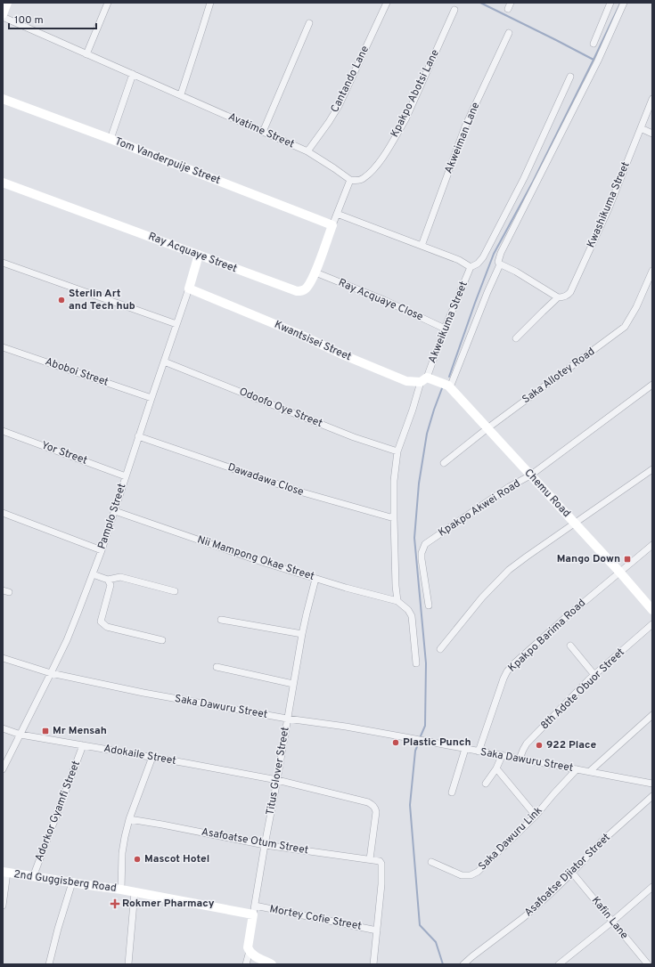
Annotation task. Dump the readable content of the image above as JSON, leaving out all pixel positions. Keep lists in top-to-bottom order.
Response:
{
  "streets": {
    "street": [
      "Cantando Lane",
      "Kpakpo Abotsi Lane",
      "Avatime Street",
      "Akweiman Lane",
      "Tom Vanderpuije Street",
      "Kwashikuma Street",
      "Ray Acquaye Street",
      "Ray Acquaye Close",
      "Akweikuma Street",
      "Kwantsisei Street",
      "Aboboi Street",
      "Saka Allotey Road",
      "Odoofo Oye Street",
      "Yor Street",
      "Dawadawa Close",
      "Chemu Road",
      "Kpakpo Akwei Road",
      "Pamplo Street",
      "Nii Mampong Okae Street",
      "Kpakpo Barima Road",
      "8th Adote Obuor Street",
      "Saka Dawuru Street",
      "Adokaile Street",
      "Titus Glover Street",
      "Adorkor Gyamfi Street",
      "Saka Dawuru Link",
      "Asafoatse Otum Street",
      "Asafoatse Djiator Street",
      "2nd Guggisberg Road",
      "Mortey Cofie Street",
      "Kafin Lane"
    ]
  },
  "crossings": [
    ["Cantando Lane", "Avatime Street"],
    ["Kpakpo Abotsi Lane", "Avatime Street"],
    ["Tom Vanderpuije Street", "Ray Acquaye Street"],
    ["Ray Acquaye Street", "Ray Acquaye Close"],
    ["Ray Acquaye Street", "Pamplo Street"],
    ["Ray Acquaye Close", "Akweikuma Street"],
    ["Akweikuma Street", "Kwantsisei Street"],
    ["Akweikuma Street", "Odoofo Oye Street"],
    ["Akweikuma Street", "Dawadawa Close"],
    ["Akweikuma Street", "Nii Mampong Okae Street"],
    ["Kwantsisei Street", "Chemu Road"],
    ["Kwantsisei Street", "Pamplo Street"],
    ["Aboboi Street", "Pamplo Street"],
    ["Saka Allotey Road", "Chemu Road"],
    ["Odoofo Oye Street", "Pamplo Street"],
    ["Yor Street", "Pamplo Street"],
    ["Dawadawa Close", "Pamplo Street"],
    ["Chemu Road", "Kpakpo Akwei Road"],
    ["Chemu Road", "Kpakpo Barima Road"],
    ["Pamplo Street", "Nii Mampong Okae Street"],
    ["Pamplo Street", "Saka Dawuru Street"],
    ["Pamplo Street", "Adokaile Street"],
    ["Nii Mampong Okae Street", "Titus Glover Street"],
    ["Kpakpo Barima Road", "Saka Dawuru Street"],
    ["8th Adote Obuor Street", "Saka Dawuru Street"],
    ["Saka Dawuru Street", "Titus Glover Street"],
    ["Saka Dawuru Street", "Saka Dawuru Link"],
    ["Adokaile Street", "Titus Glover Street"],
    ["Adokaile Street", "Adorkor Gyamfi Street"],
    ["Adokaile Street", "Asafoatse Otum Street"],
    ["Titus Glover Street", "Asafoatse Otum Street"],
    ["Titus Glover Street", "2nd Guggisberg Road"],
    ["Titus Glover Street", "Mortey Cofie Street"],
    ["Adorkor Gyamfi Street", "2nd Guggisberg Road"],
    ["Asafoatse Otum Street", "Mortey Cofie Street"],
    ["Asafoatse Djiator Street", "Kafin Lane"],
    ["2nd Guggisberg Road", "Mortey Cofie Street"]
  ],
  "places": {
    "other": [
      "Sterlin Art and Tech hub",
      "Plastic Punch",
      "922 Place",
      "Mascot Hotel"
    ],
    "transit": ["Mango Down", "Mr Mensah"],
    "health": ["Rokmer Pharmacy"]
  },
  "scale_bar": "100 m"
}
